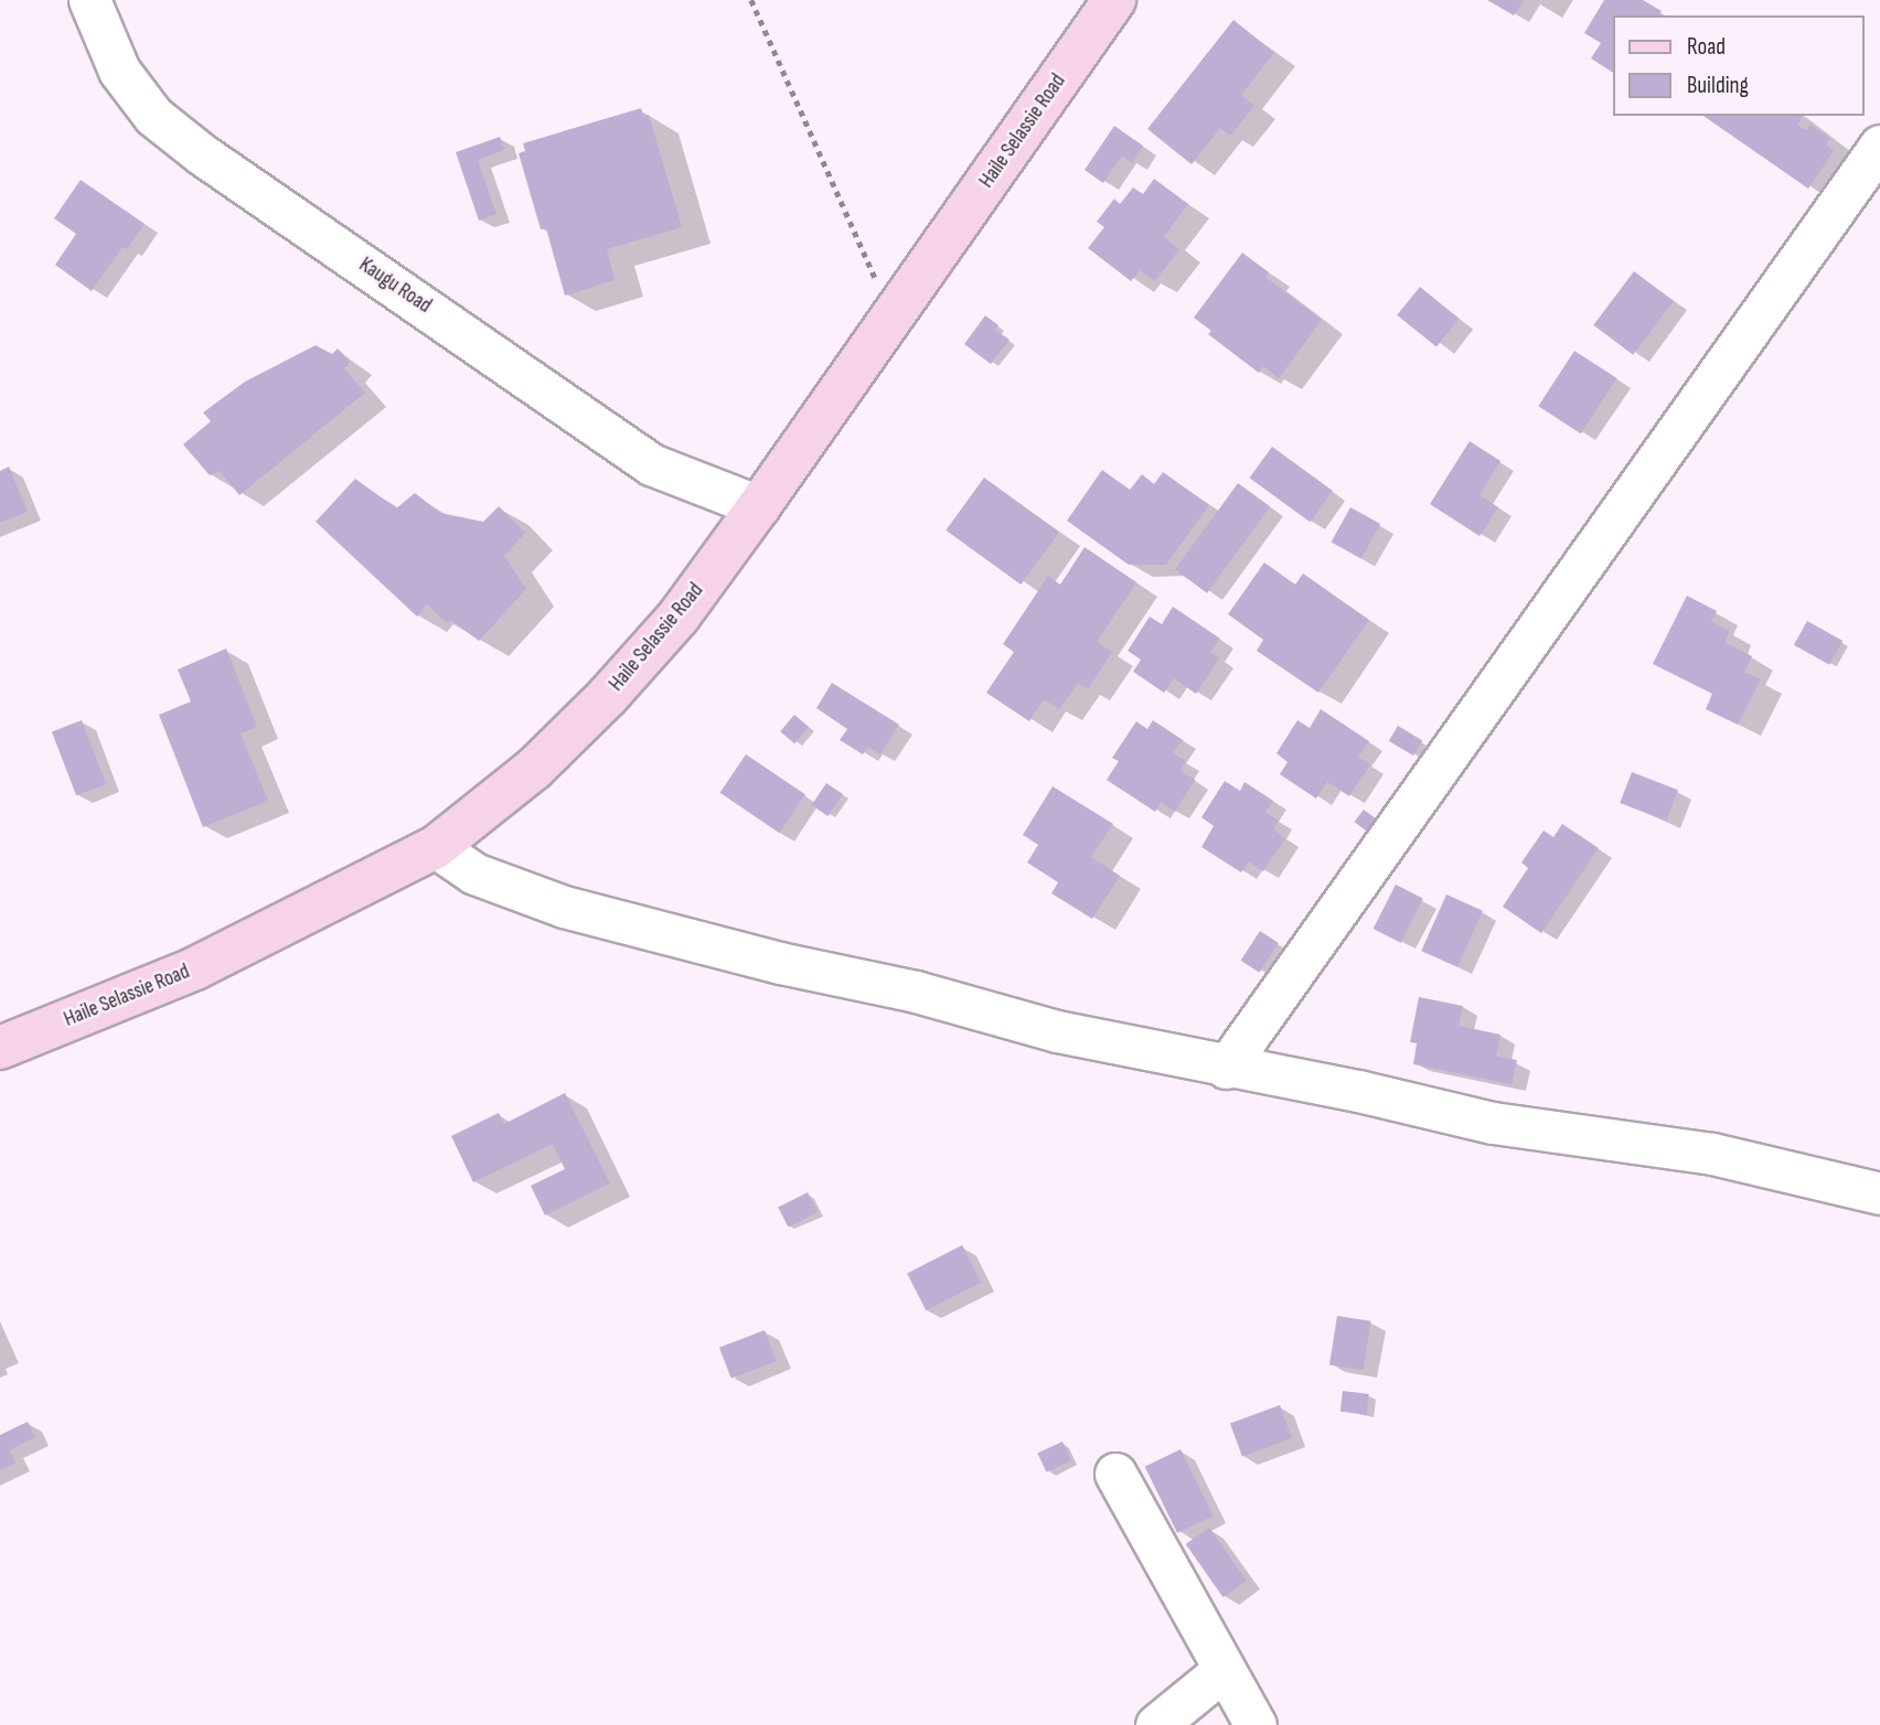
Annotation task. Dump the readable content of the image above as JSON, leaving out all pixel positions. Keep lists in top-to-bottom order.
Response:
{
  "streets": {
    "street": ["Haile Selassie Road", "Kaugu Road"]
  },
  "crossings": [
    ["Haile Selassie Road", "Kaugu Road"]
  ],
  "legend": ["Road", "Building"]
}
